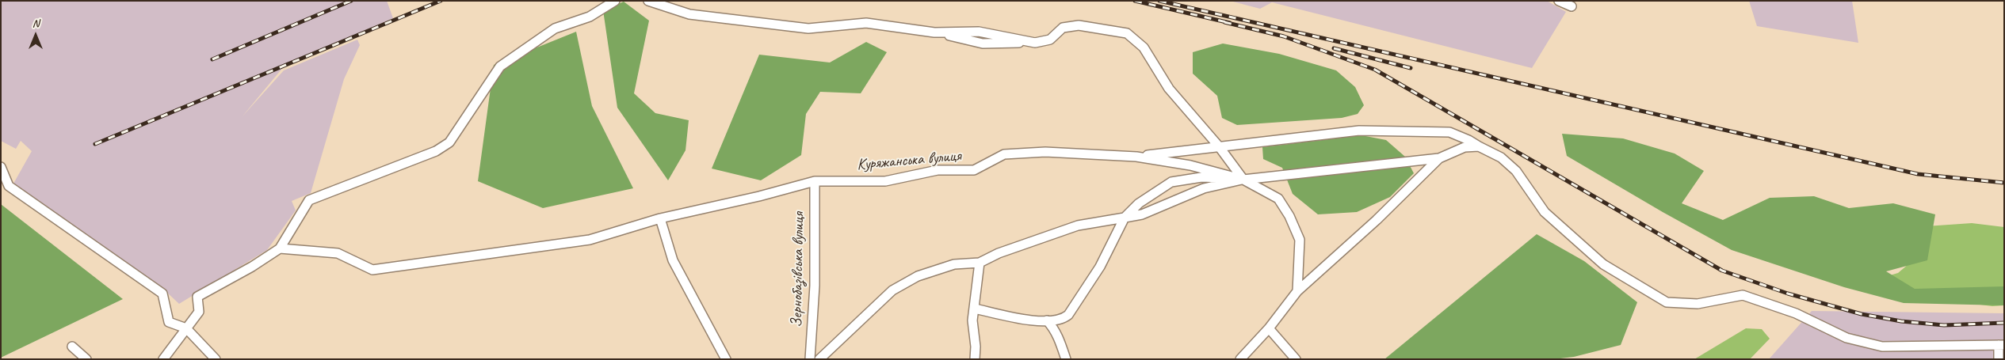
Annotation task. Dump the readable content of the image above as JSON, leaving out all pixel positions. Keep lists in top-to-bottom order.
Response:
{
  "streets": {
    "street": ["Куряжанська вулиця", "Зернобазівська вулиця"]
  },
  "crossings": [
    ["Куряжанська вулиця", "Зернобазівська вулиця"]
  ],
  "north": "top"
}
